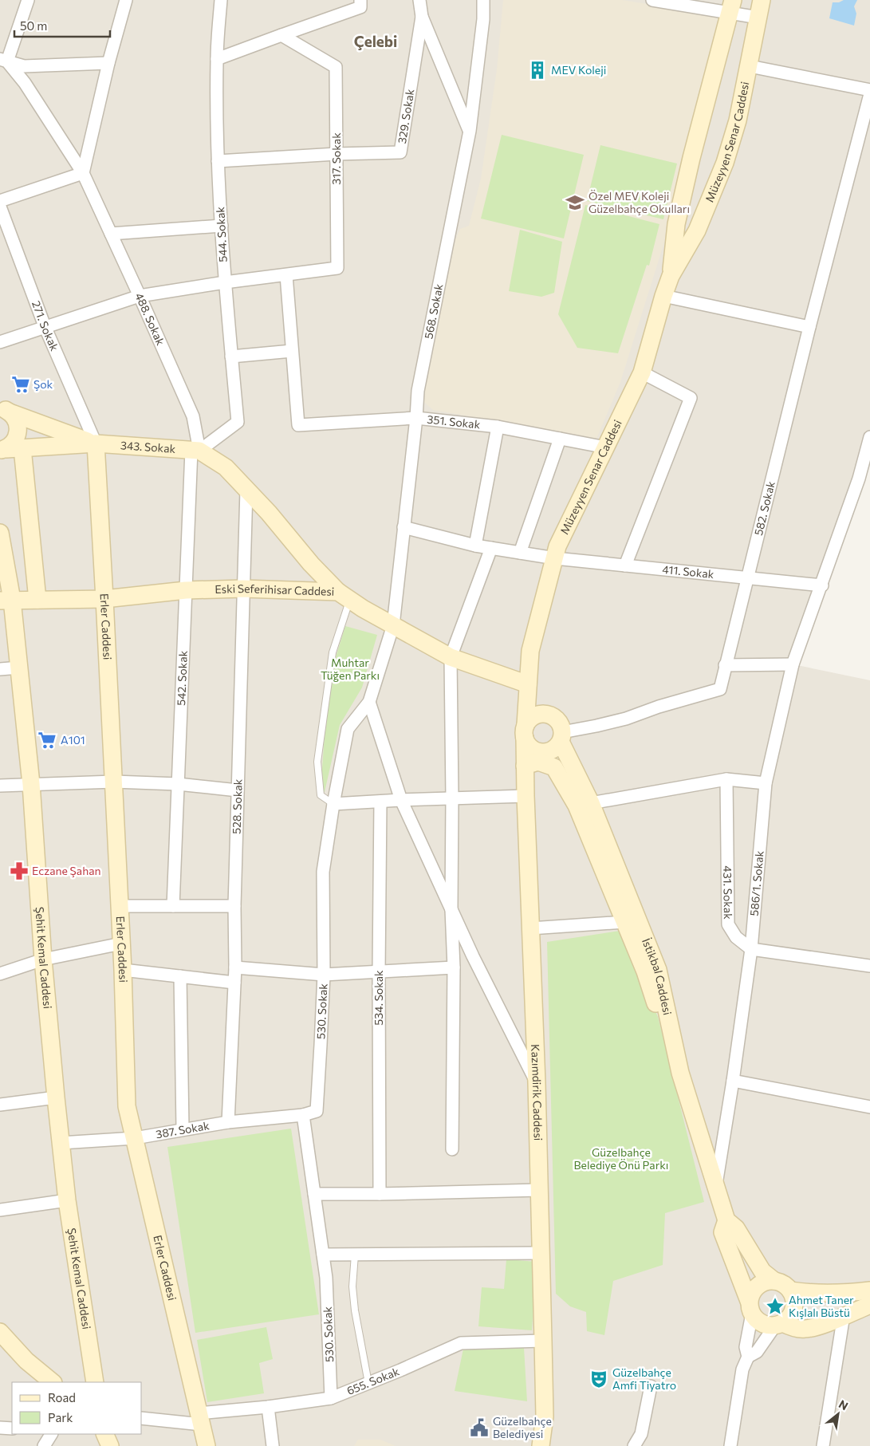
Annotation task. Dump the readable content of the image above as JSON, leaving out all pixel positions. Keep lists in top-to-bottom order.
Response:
{
  "streets": {
    "main road": [
      "Müzeyyen Senar Caddesi",
      "343. Sokak",
      "Eski Seferihisar Caddesi",
      "Erler Caddesi",
      "Şehit Kemal Caddesi",
      "İstikbal Caddesi",
      "Kazımdirik Caddesi"
    ],
    "street": [
      "329. Sokak",
      "317. Sokak",
      "544. Sokak",
      "568. Sokak",
      "488. Sokak",
      "271. Sokak",
      "351. Sokak",
      "582. Sokak",
      "411. Sokak",
      "542. Sokak",
      "528. Sokak",
      "586/1. Sokak",
      "431. Sokak",
      "534. Sokak",
      "530. Sokak",
      "387. Sokak",
      "655. Sokak"
    ]
  },
  "crossings": [
    ["329. Sokak", "317. Sokak"],
    ["329. Sokak", "544. Sokak"],
    ["Müzeyyen Senar Caddesi", "351. Sokak"],
    ["Müzeyyen Senar Caddesi", "582. Sokak"],
    ["Müzeyyen Senar Caddesi", "411. Sokak"],
    ["Müzeyyen Senar Caddesi", "Eski Seferihisar Caddesi"],
    ["Müzeyyen Senar Caddesi", "İstikbal Caddesi"],
    ["Müzeyyen Senar Caddesi", "Kazımdirik Caddesi"],
    ["317. Sokak", "544. Sokak"],
    ["317. Sokak", "488. Sokak"],
    ["317. Sokak", "271. Sokak"],
    ["544. Sokak", "488. Sokak"],
    ["544. Sokak", "343. Sokak"],
    ["544. Sokak", "542. Sokak"],
    ["568. Sokak", "351. Sokak"],
    ["568. Sokak", "411. Sokak"],
    ["568. Sokak", "Eski Seferihisar Caddesi"],
    ["568. Sokak", "530. Sokak"],
    ["488. Sokak", "343. Sokak"],
    ["488. Sokak", "542. Sokak"],
    ["271. Sokak", "343. Sokak"],
    ["271. Sokak", "Erler Caddesi"],
    ["343. Sokak", "Erler Caddesi"],
    ["343. Sokak", "542. Sokak"],
    ["582. Sokak", "411. Sokak"],
    ["582. Sokak", "İstikbal Caddesi"],
    ["582. Sokak", "Kazımdirik Caddesi"],
    ["411. Sokak", "586/1. Sokak"],
    ["Eski Seferihisar Caddesi", "Erler Caddesi"],
    ["Eski Seferihisar Caddesi", "542. Sokak"],
    ["Eski Seferihisar Caddesi", "528. Sokak"],
    ["Eski Seferihisar Caddesi", "Şehit Kemal Caddesi"],
    ["Eski Seferihisar Caddesi", "530. Sokak"],
    ["Erler Caddesi", "387. Sokak"],
    ["Erler Caddesi", "655. Sokak"],
    ["528. Sokak", "387. Sokak"],
    ["586/1. Sokak", "431. Sokak"],
    ["586/1. Sokak", "İstikbal Caddesi"],
    ["Şehit Kemal Caddesi", "387. Sokak"],
    ["İstikbal Caddesi", "Kazımdirik Caddesi"],
    ["530. Sokak", "387. Sokak"],
    ["530. Sokak", "655. Sokak"],
    ["Kazımdirik Caddesi", "655. Sokak"]
  ],
  "districts": ["Çelebi"],
  "parks": ["Muhtar Tüğen Parkı", "Güzelbahçe Belediye Önü Parkı"],
  "places": {
    "building": ["MEV Koleji"],
    "school or university": ["Özel MEV Koleji Güzelbahçe Okulları"],
    "supermarket": ["Şok", "A101"],
    "pharmacy": ["Eczane Şahan"],
    "place": ["Ahmet Taner Kışlalı Büstü"],
    "theatre": ["Güzelbahçe Amfi Tiyatro"],
    "public building": ["Güzelbahçe Belediyesi"]
  },
  "legend": ["Road", "Park"],
  "scale_bar": "50 m",
  "north": "top right"
}
